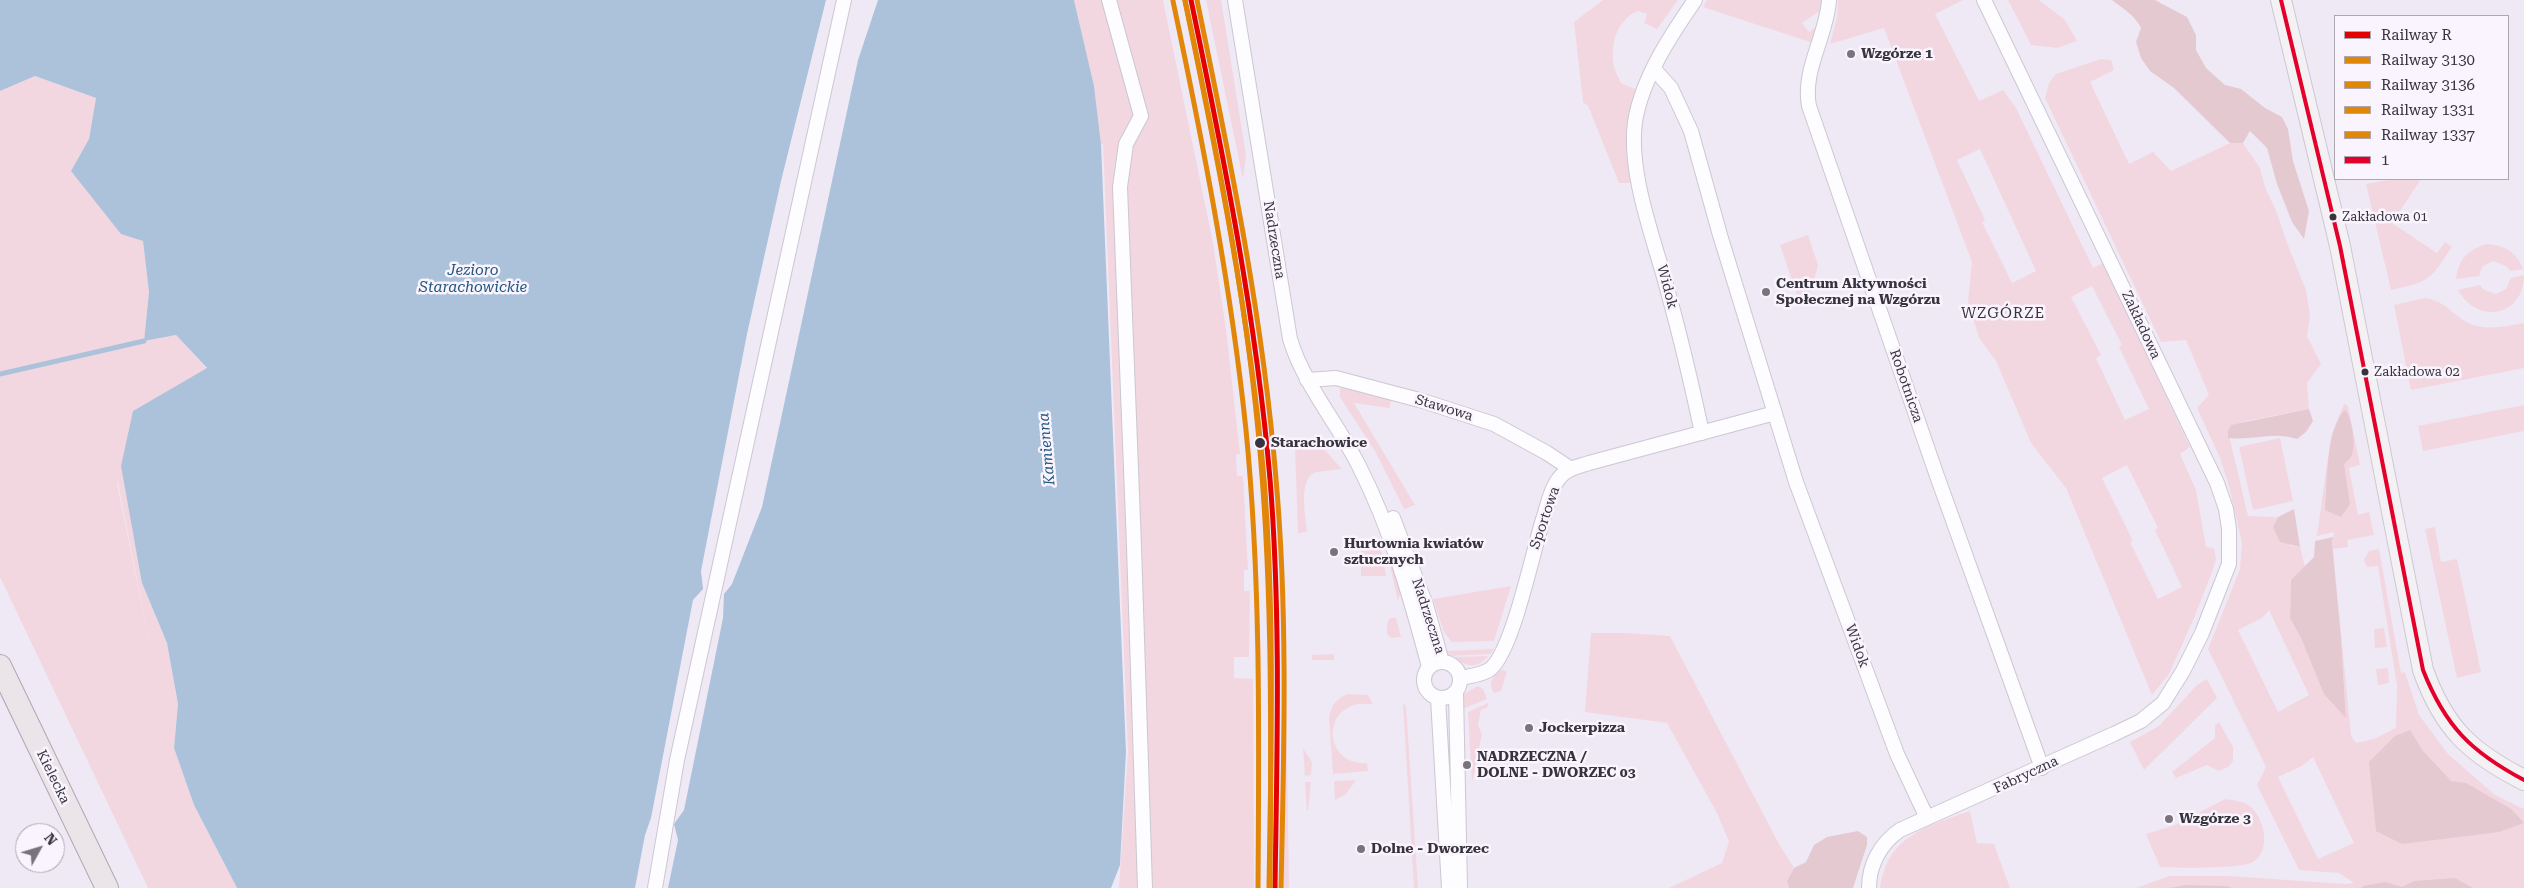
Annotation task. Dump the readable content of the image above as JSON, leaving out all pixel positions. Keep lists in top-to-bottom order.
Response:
{
  "streets": {
    "main road": ["Kielecka"],
    "street": [
      "Nadrzeczna",
      "Widok",
      "Zakładowa",
      "Robotnicza",
      "Stawowa",
      "Sportowa",
      "Fabryczna"
    ]
  },
  "crossings": [
    ["Nadrzeczna", "Stawowa"],
    ["Nadrzeczna", "Sportowa"],
    ["Widok", "Fabryczna"],
    ["Zakładowa", "Fabryczna"],
    ["Robotnicza", "Fabryczna"],
    ["Stawowa", "Sportowa"]
  ],
  "districts": ["WZGÓRZE"],
  "water": ["Jezioro Starachowickie", "Kamienna"],
  "places": [
    "Wzgórze 1",
    "Zakładowa 01",
    "Centrum Aktywności Społecznej na Wzgórzu",
    "Zakładowa 02",
    "Starachowice",
    "Hurtownia kwiatów sztucznych",
    "Jockerpizza",
    "NADRZECZNA / DOLNE - DWORZEC 03",
    "Wzgórze 3",
    "Dolne - Dworzec"
  ],
  "lines": [
    "rail line R",
    "rail line 3136",
    "rail line 1337",
    "transit line 1",
    "rail line 3130",
    "rail line 1331"
  ],
  "legend": [
    "Railway R",
    "Railway 3130",
    "Railway 3136",
    "Railway 1331",
    "Railway 1337",
    "1"
  ],
  "north": "top right"
}
